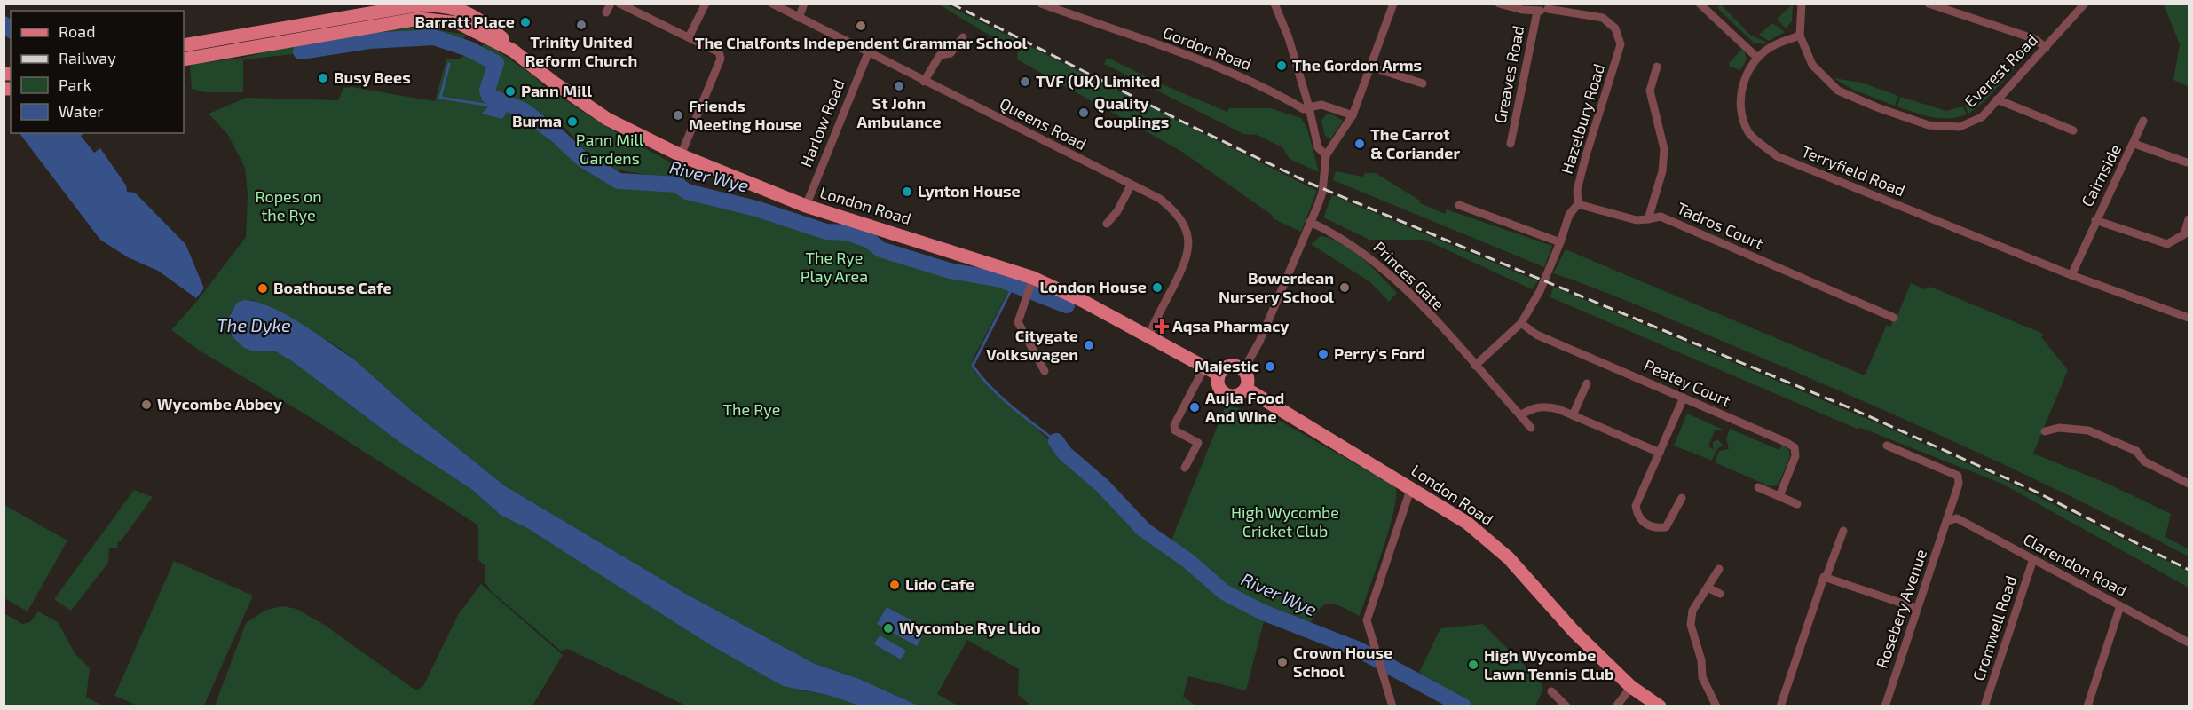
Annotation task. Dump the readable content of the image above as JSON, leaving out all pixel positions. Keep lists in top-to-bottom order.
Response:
{
  "streets": {
    "main road": ["London Road"],
    "street": [
      "Gordon Road",
      "Everest Road",
      "Greaves Road",
      "Hazelbury Road",
      "Harlow Road",
      "Queens Road",
      "Terryfield Road",
      "Cairnside",
      "Tadros Court",
      "Princes Gate",
      "Peatey Court",
      "Clarendon Road",
      "Rosebery Avenue",
      "Cromwell Road"
    ]
  },
  "crossings": [
    ["Everest Road", "Terryfield Road"],
    ["Hazelbury Road", "Peatey Court"],
    ["Harlow Road", "Queens Road"],
    ["Harlow Road", "London Road"],
    ["Queens Road", "London Road"],
    ["Terryfield Road", "Cairnside"],
    ["Clarendon Road", "Rosebery Avenue"],
    ["Clarendon Road", "Cromwell Road"]
  ],
  "water": ["River Wye", "The Dyke"],
  "parks": [
    "Pann Mill Gardens",
    "Ropes on the Rye",
    "The Rye Play Area",
    "The Rye",
    "High Wycombe Cricket Club"
  ],
  "places": {
    "other": [
      "Barratt Place",
      "Trinity United Reform Church",
      "The Chalfonts Independent Grammar School",
      "The Gordon Arms",
      "Busy Bees",
      "TVF (UK) Limited",
      "St John Ambulance",
      "Pann Mill",
      "Quality Couplings",
      "Friends Meeting House",
      "Burma",
      "The Carrot & Coriander",
      "Lynton House",
      "London House",
      "Bowerdean Nursery School",
      "Boathouse Cafe",
      "Citygate Volkswagen",
      "Perry's Ford",
      "Majestic",
      "Wycombe Abbey",
      "Aujla Food And Wine",
      "Lido Cafe",
      "Wycombe Rye Lido",
      "Crown House School",
      "High Wycombe Lawn Tennis Club"
    ],
    "health": ["Aqsa Pharmacy"]
  },
  "legend": [
    "Road",
    "Railway",
    "Park",
    "Water"
  ]
}
